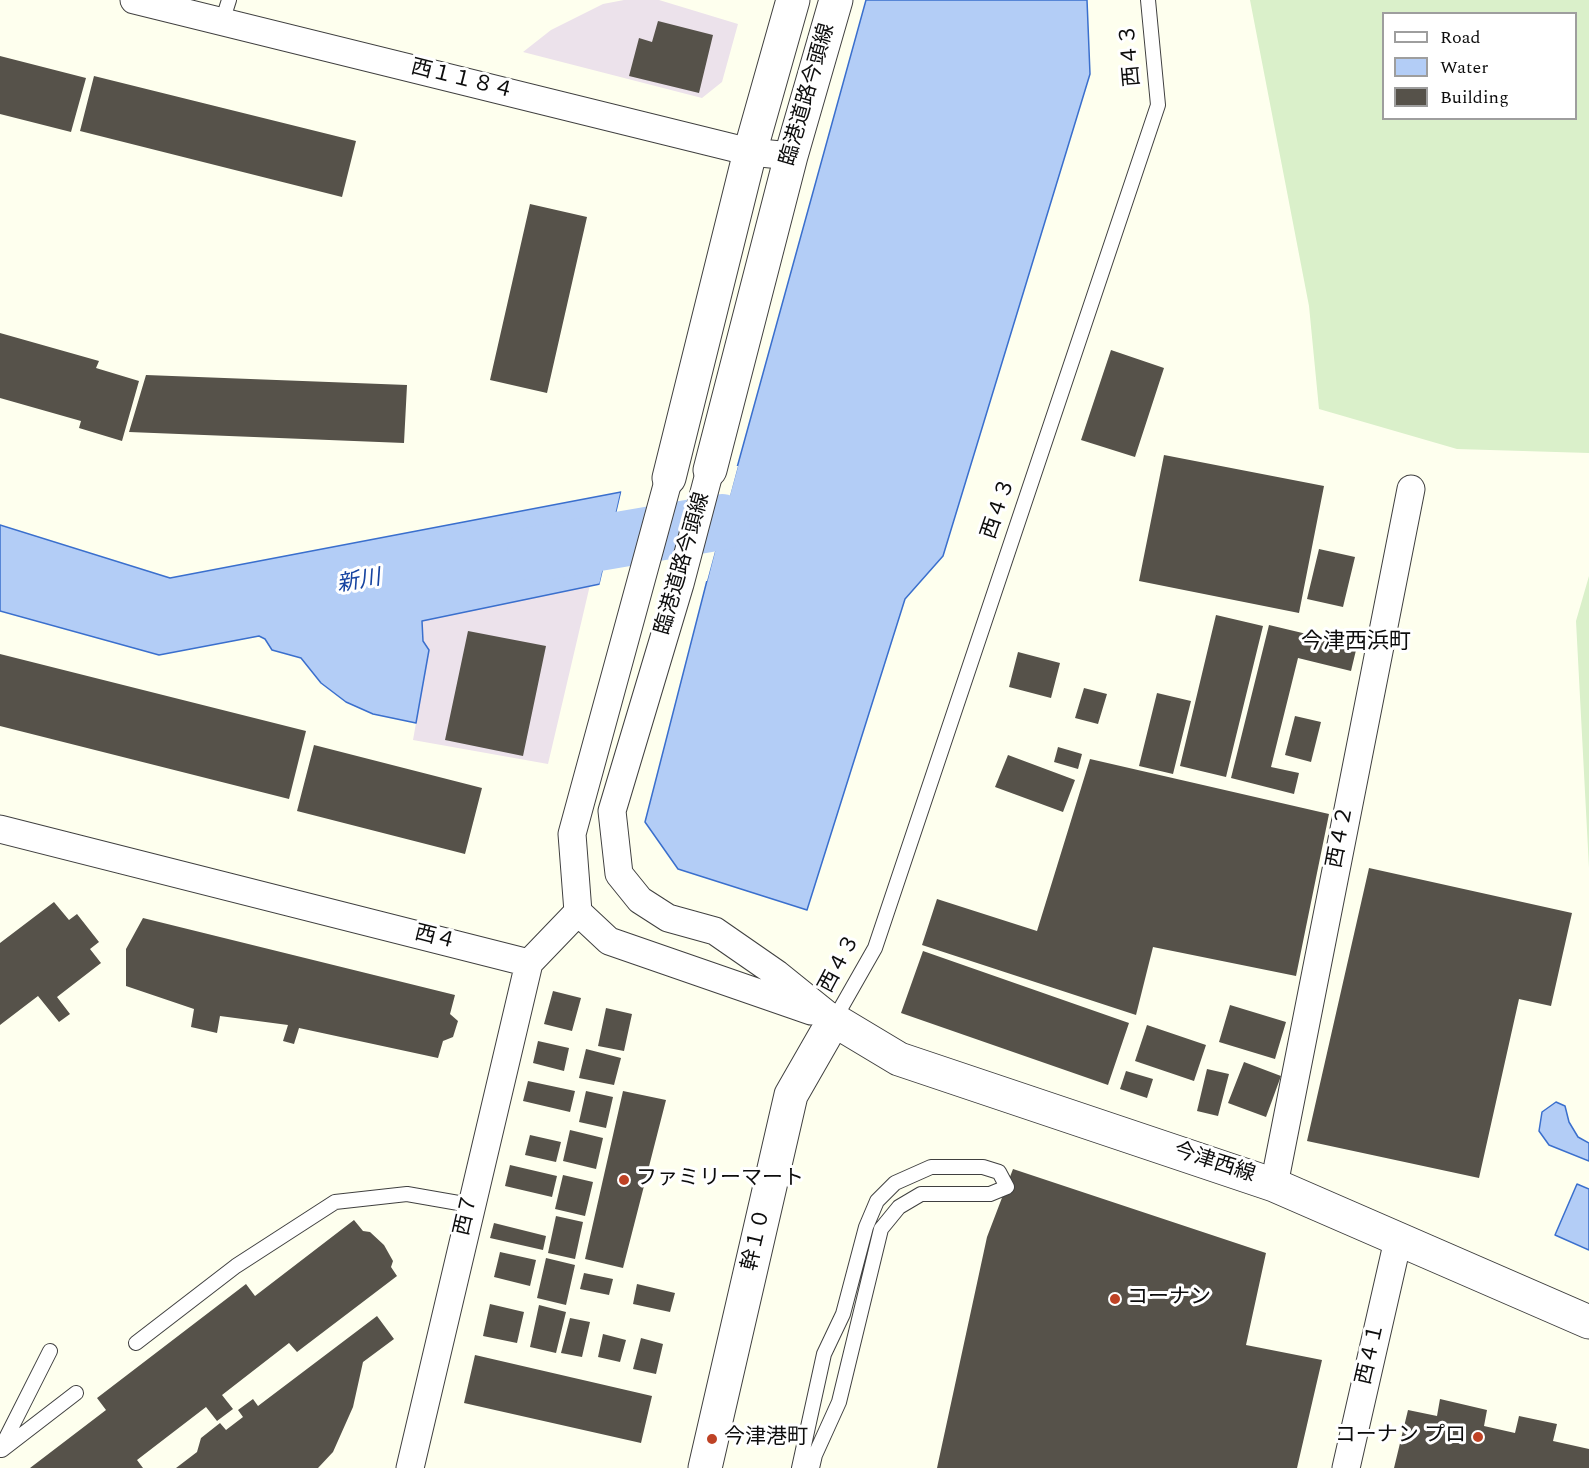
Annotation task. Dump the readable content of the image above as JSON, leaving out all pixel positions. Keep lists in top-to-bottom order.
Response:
{
  "streets": {
    "street": [
      "西１１８４",
      "臨港道路今頭線",
      "西４２",
      "西４",
      "今津西線",
      "西７",
      "幹１０",
      "西４１"
    ],
    "lane": ["西４３"]
  },
  "crossings": [
    ["西４３", "臨港道路今頭線"],
    ["西４３", "今津西線"],
    ["西４３", "幹１０"],
    ["西１１８４", "臨港道路今頭線"],
    ["臨港道路今頭線", "今津西線"],
    ["臨港道路今頭線", "幹１０"],
    ["西４２", "今津西線"],
    ["西４", "西７"],
    ["今津西線", "幹１０"],
    ["今津西線", "西４１"]
  ],
  "districts": ["今津西浜町"],
  "water": ["新川"],
  "places": [
    "ファミリーマート",
    "コーナン",
    "コーナン プロ",
    "今津港町"
  ],
  "legend": ["Road", "Water", "Building"]
}
